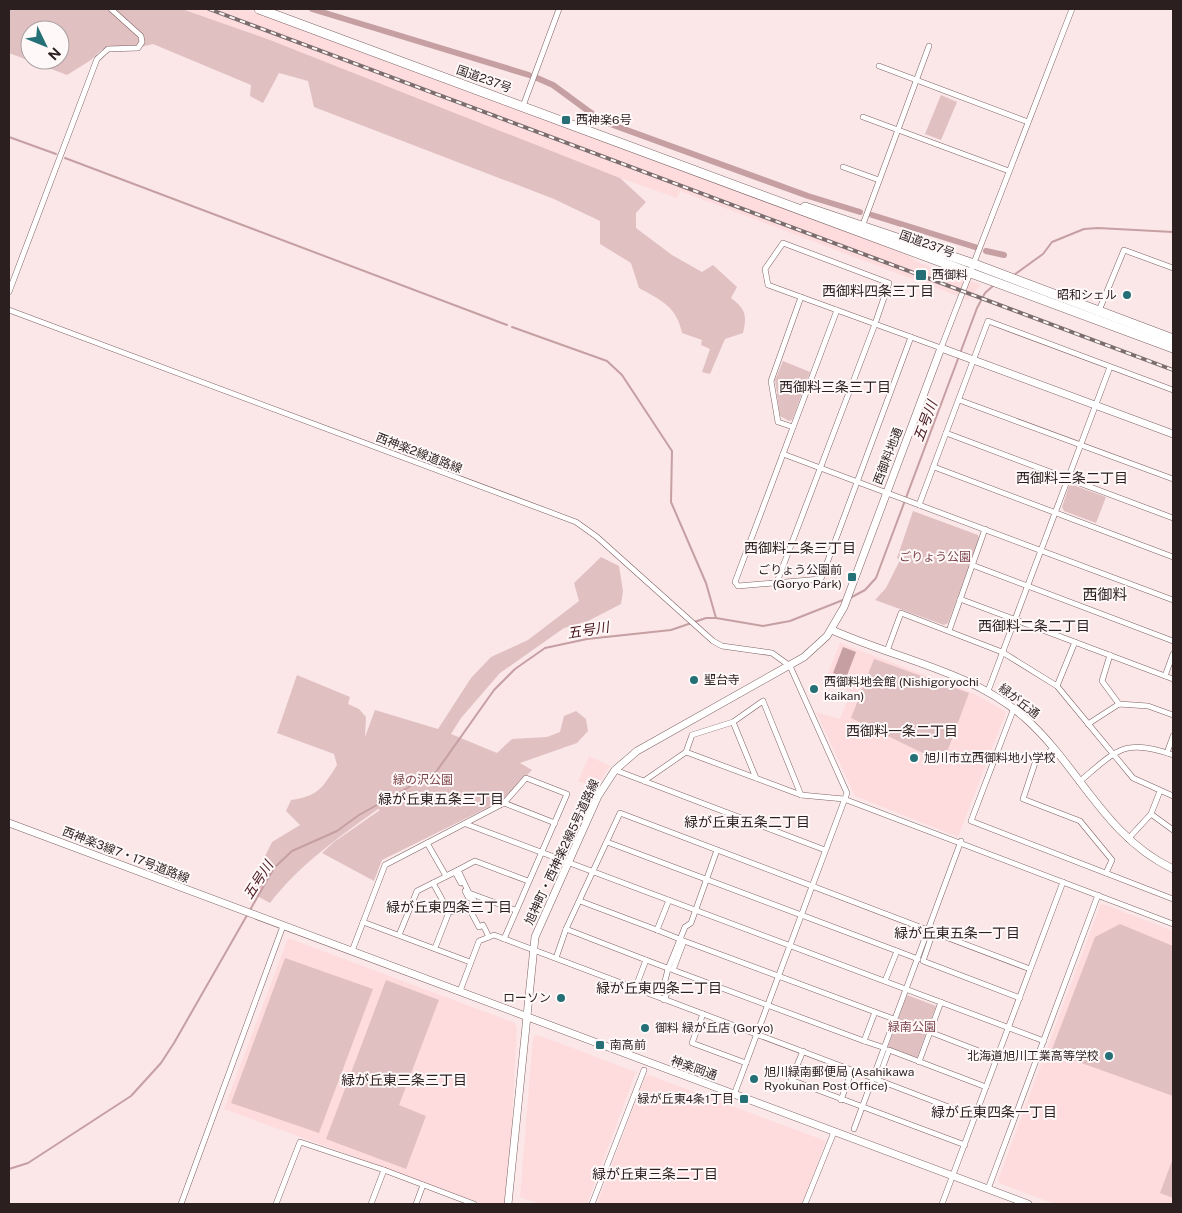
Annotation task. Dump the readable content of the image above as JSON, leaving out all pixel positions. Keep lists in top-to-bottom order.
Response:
{
  "streets": {
    "highway": ["国道237号"],
    "street": [
      "西神楽2線道路線",
      "西御料地通",
      "緑が丘通",
      "旭神町・西神楽2線5号道路線",
      "西神楽3線7・17号道路線",
      "神楽岡通"
    ]
  },
  "crossings": [
    ["西神楽2線道路線", "旭神町・西神楽2線5号道路線"],
    ["西御料地通", "緑が丘通"],
    ["西御料地通", "旭神町・西神楽2線5号道路線"],
    ["緑が丘通", "旭神町・西神楽2線5号道路線"],
    ["旭神町・西神楽2線5号道路線", "神楽岡通"]
  ],
  "districts": [
    "西御料四条三丁目",
    "西御料三条三丁目",
    "西御料三条二丁目",
    "西御料二条三丁目",
    "西御料",
    "西御料二条二丁目",
    "西御料一条二丁目",
    "緑が丘東五条三丁目",
    "緑が丘東五条二丁目",
    "緑が丘東四条三丁目",
    "緑が丘東五条一丁目",
    "緑が丘東四条二丁目",
    "緑が丘東三条三丁目",
    "緑が丘東四条一丁目",
    "緑が丘東三条二丁目"
  ],
  "water": ["五号川"],
  "parks": ["ごりょう公園", "緑の沢公園", "緑南公園"],
  "places": {
    "transit": [
      "西神楽6号",
      "西御料",
      "ごりょう公園前 (Goryo Park)",
      "南高前",
      "緑が丘東4条1丁目"
    ],
    "other": [
      "昭和シェル",
      "聖台寺",
      "西御料地会館 (Nishigoryochi kaikan)",
      "旭川市立西御料地小学校",
      "ローソン",
      "御料 緑が丘店 (Goryo)",
      "北海道旭川工業高等学校",
      "旭川緑南郵便局 (Asahikawa Ryokunan Post Office)"
    ]
  },
  "north": "bottom right"
}
